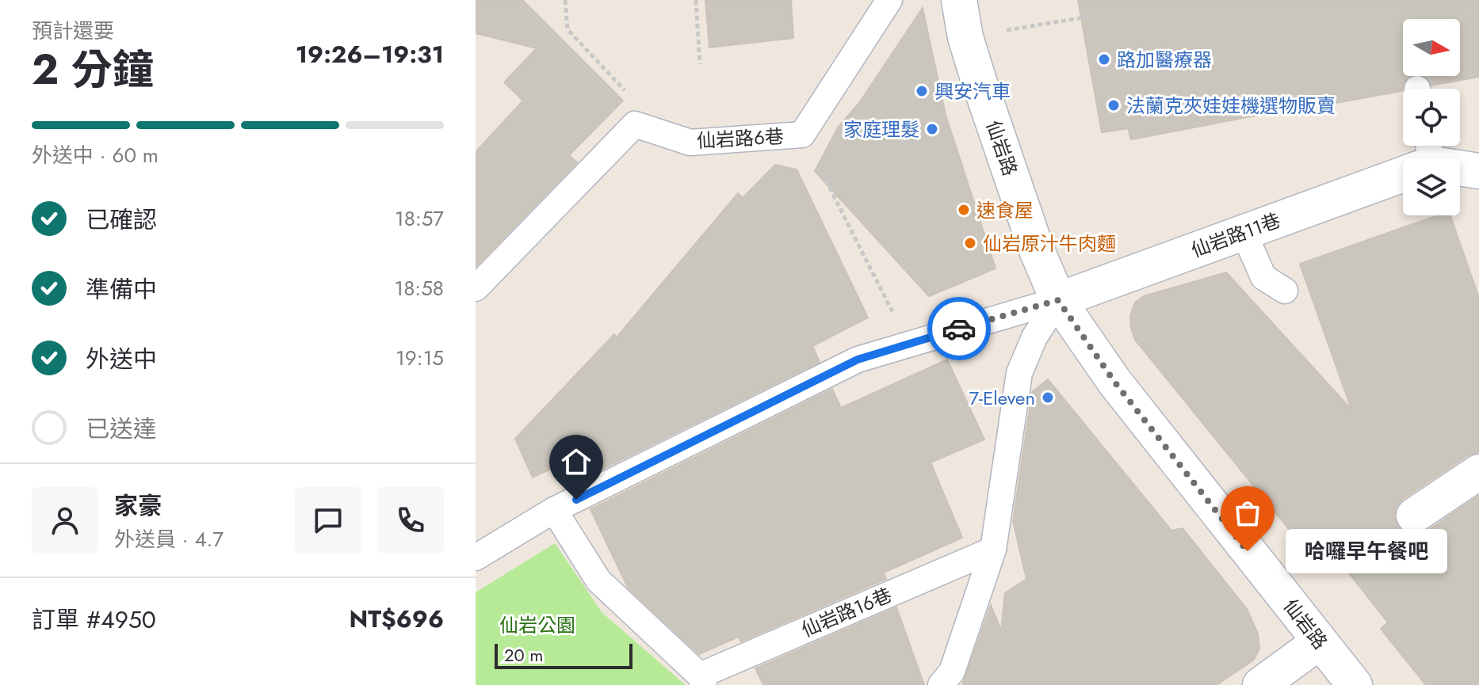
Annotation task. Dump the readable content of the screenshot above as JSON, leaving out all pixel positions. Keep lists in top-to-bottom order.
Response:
{
  "streets": {
    "street": ["仙岩路", "仙岩路11巷"],
    "lane": ["仙岩路6巷", "仙岩路16巷"]
  },
  "crossings": [
    ["仙岩路", "仙岩路11巷"]
  ],
  "parks": ["仙岩公園"],
  "places": [
    "路加醫療器",
    "興安汽車",
    "法蘭克夾娃娃機選物販賣",
    "家庭理髮",
    "速食屋",
    "仙岩原汁牛肉麵",
    "7-Eleven",
    "哈囉早午餐吧"
  ],
  "scale_bar": "20 m",
  "north": "right",
  "page": {
    "heading": ["2 分鐘", "預計還要", "19:26–19:31"],
    "panel": [
      "家豪",
      "外送員 · 4.7",
      "訂單 #4950",
      "NT$696"
    ],
    "bar": "外送中 · 60 m",
    "list": [
      ["已確認", "18:57"],
      ["準備中", "18:58"],
      ["外送中", "19:15"],
      "已送達"
    ],
    "bubble": "哈囉早午餐吧",
    "scale": "20 m"
  }
}
